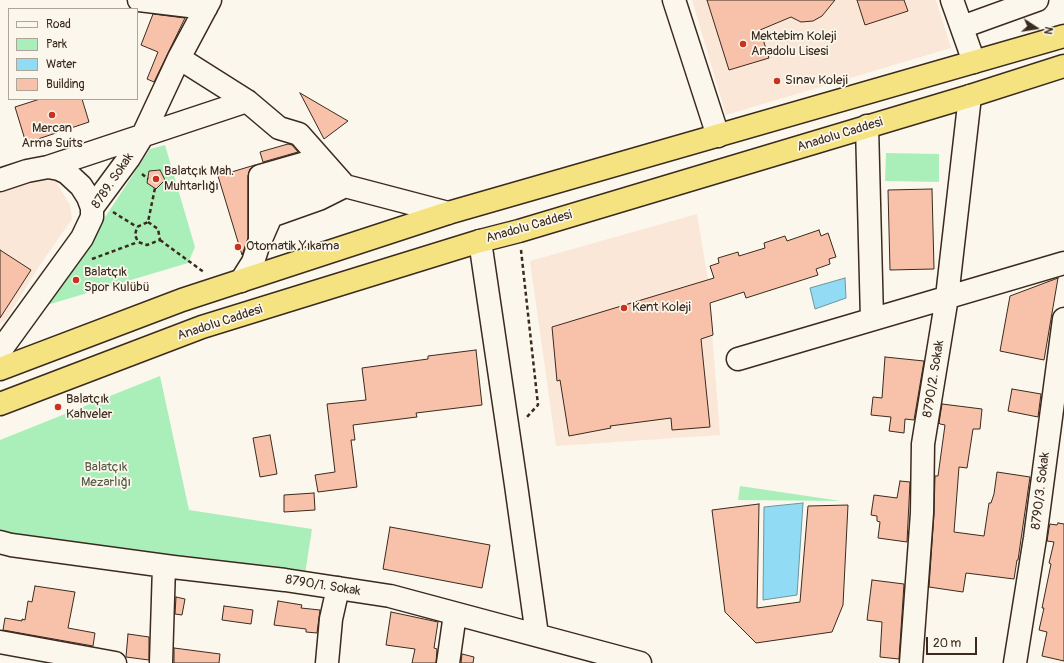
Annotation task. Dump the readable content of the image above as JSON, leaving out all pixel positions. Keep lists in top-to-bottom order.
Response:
{
  "streets": {
    "highway": ["Anadolu Caddesi"],
    "street": [
      "8789. Sokak",
      "8790/2. Sokak",
      "8790/3. Sokak",
      "8790/1. Sokak"
    ]
  },
  "crossings": [
    ["Anadolu Caddesi", "8790/2. Sokak"]
  ],
  "parks": ["Balatçık Mezarlığı"],
  "places": [
    "Mektebim Koleji Anadolu Lisesi",
    "Sınav Koleji",
    "Mercan Arma Suits",
    "Balatçık Mah. Muhtarlığı",
    "Otomatik Yıkama",
    "Balatçık Spor Kulübü",
    "Kent Koleji",
    "Balatçık Kahveler"
  ],
  "legend": [
    "Road",
    "Park",
    "Water",
    "Building"
  ],
  "scale_bar": "20 m",
  "north": "right"
}
